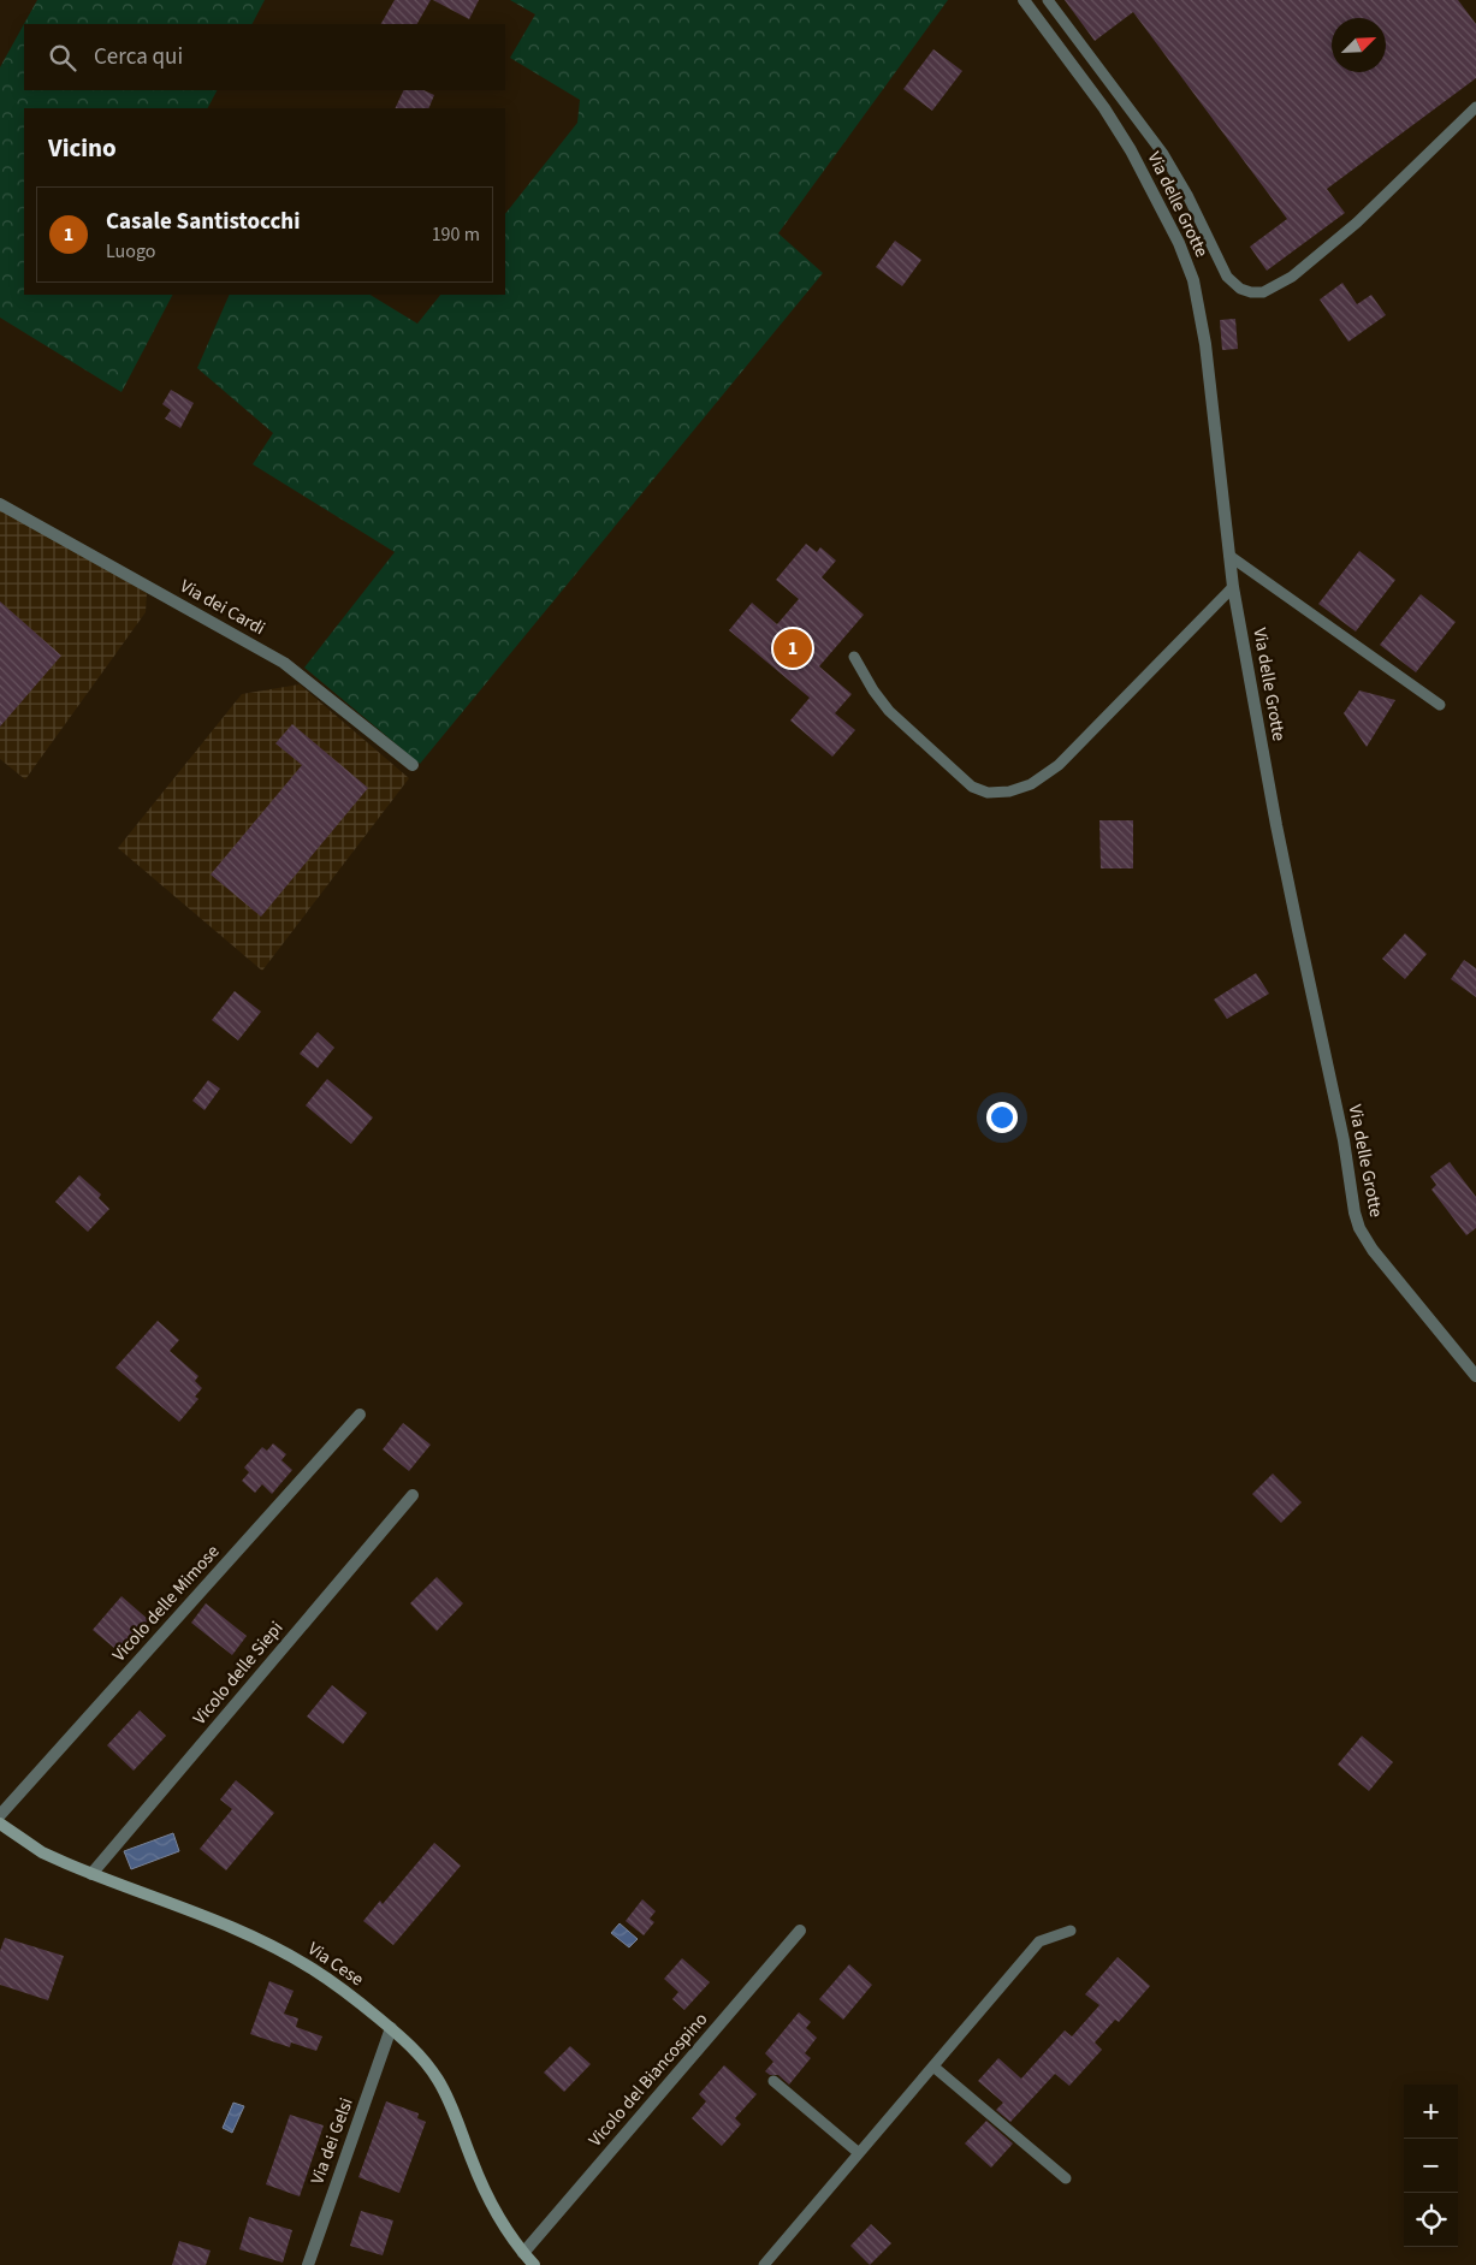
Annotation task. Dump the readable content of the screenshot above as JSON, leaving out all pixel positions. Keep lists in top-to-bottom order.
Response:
{
  "streets": {
    "street": [
      "Via delle Grotte",
      "Via dei Cardi",
      "Vicolo delle Mimose",
      "Vicolo delle Siepi",
      "Via Cese",
      "Vicolo del Biancospino",
      "Via dei Gelsi"
    ]
  },
  "crossings": [
    ["Vicolo delle Siepi", "Via Cese"],
    ["Via Cese", "Vicolo del Biancospino"],
    ["Via Cese", "Via dei Gelsi"]
  ],
  "north": "top right",
  "page": {
    "search": "Cerca qui",
    "heading": "Vicino",
    "list": [
      {
        "mark": "1",
        "name": "Casale Santistocchi",
        "note": "Luogo",
        "value": "190 m"
      }
    ],
    "pins": "1",
    "map_buttons": ["+", "−"]
  }
}
